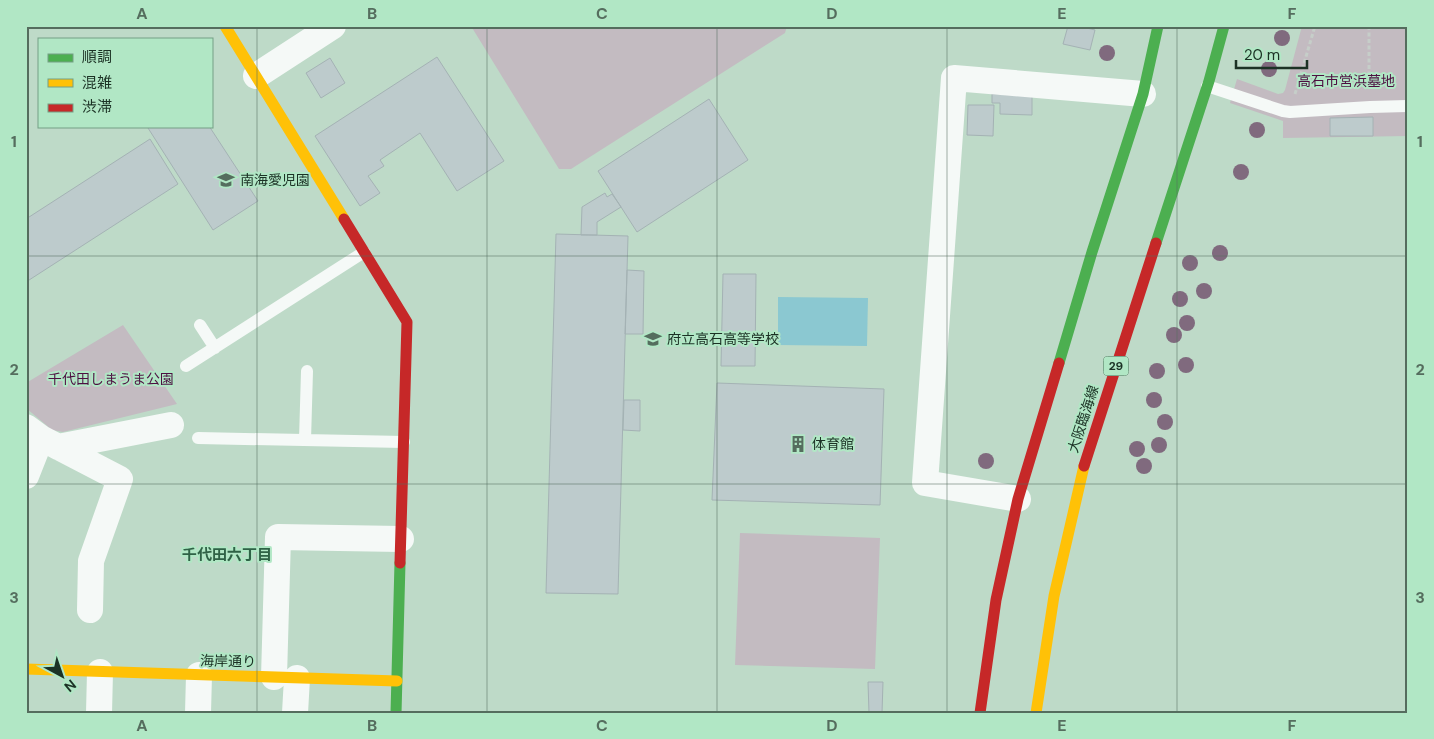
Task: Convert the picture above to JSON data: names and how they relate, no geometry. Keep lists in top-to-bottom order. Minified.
{"streets":{"main road":["29","大阪臨海線","海岸通り"]},"districts":["千代田六丁目"],"parks":["高石市営浜墓地","千代田しまうま公園"],"places":{"school or university":["南海愛児園","府立高石高等学校"],"building":["体育館"]},"legend":["順調","混雑","渋滞"],"scale_bar":"20 m","north":"bottom right","grid":{"columns":["A","B","C","D","E","F"],"rows":["1","2","3"]}}
